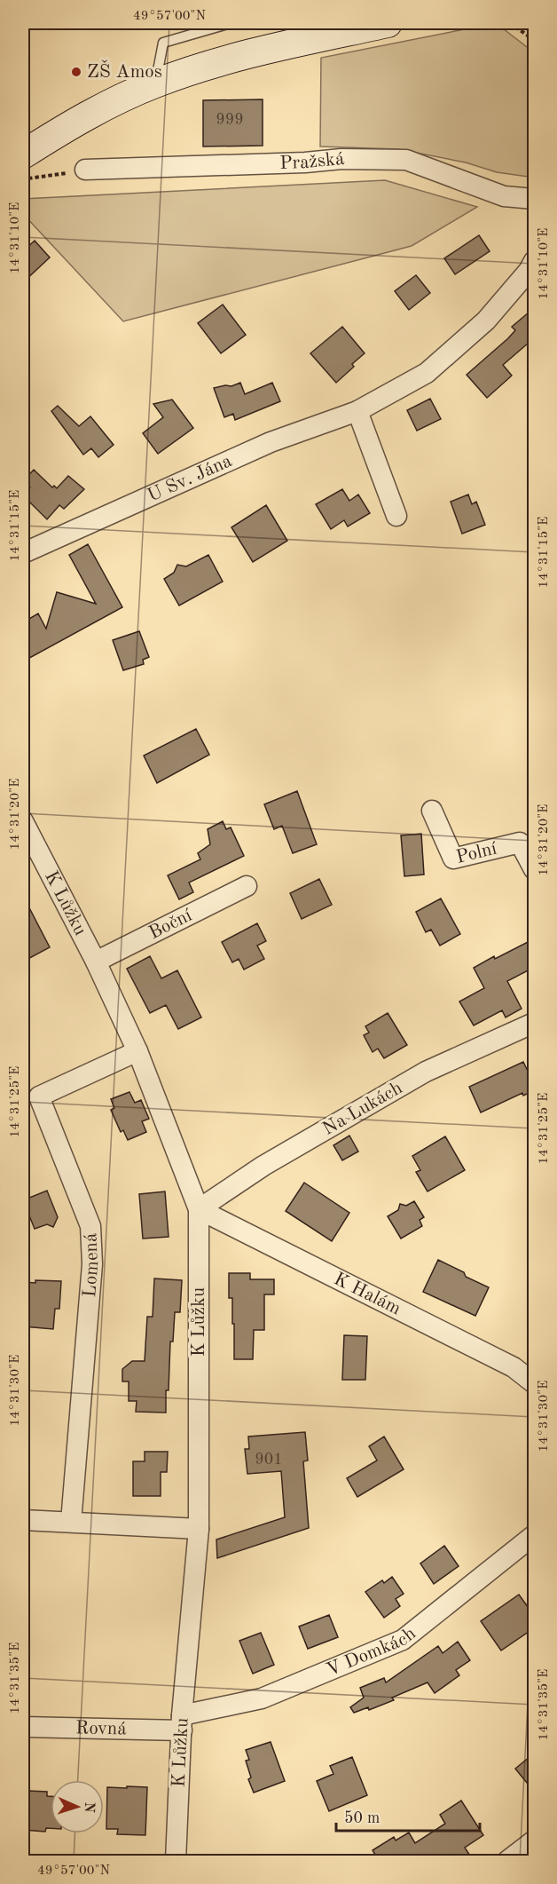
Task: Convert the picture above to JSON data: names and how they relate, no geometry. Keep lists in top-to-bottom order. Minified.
{"streets":{"street":["Pražská","U Sv. Jána","Polní","K Lůžku","Boční","Na Lukách","Lomená","K Halám","V Domkách","Rovná"]},"crossings":[["K Lůžku","Boční"],["K Lůžku","Na Lukách"],["K Lůžku","Lomená"],["K Lůžku","K Halám"],["K Lůžku","V Domkách"],["K Lůžku","Rovná"],["Na Lukách","K Halám"],["V Domkách","Rovná"]],"places":["ZŠ Amos"],"house_numbers":["999","901"],"scale_bar":"50 m","north":"right","coordinates":["49°57'00\"N","14°31'10\"E","14°31'15\"E","14°31'20\"E","14°31'25\"E","14°31'30\"E","14°31'35\"E"]}
